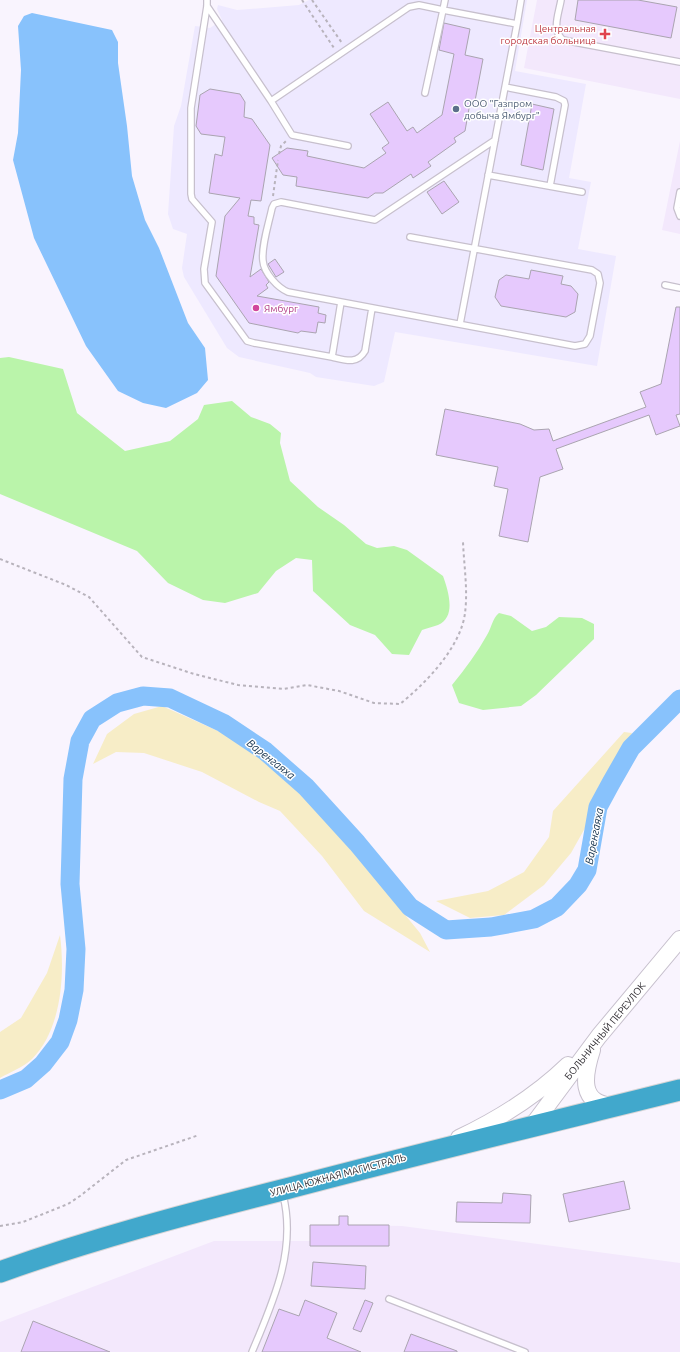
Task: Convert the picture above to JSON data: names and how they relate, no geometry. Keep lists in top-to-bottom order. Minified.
{"streets":{"highway":["УЛИЦА ЮЖНАЯ МАГИСТРАЛЬ"],"street":["БОЛЬНИЧНЫЙ ПЕРЕУЛОК"]},"crossings":[["БОЛЬНИЧНЫЙ ПЕРЕУЛОК","УЛИЦА ЮЖНАЯ МАГИСТРАЛЬ"]],"water":["Варенгаяха"],"places":{"health":["Центральная городская больница"],"other":["ООО \"Газпром добыча Ямбург\"","Ямбург"]}}
